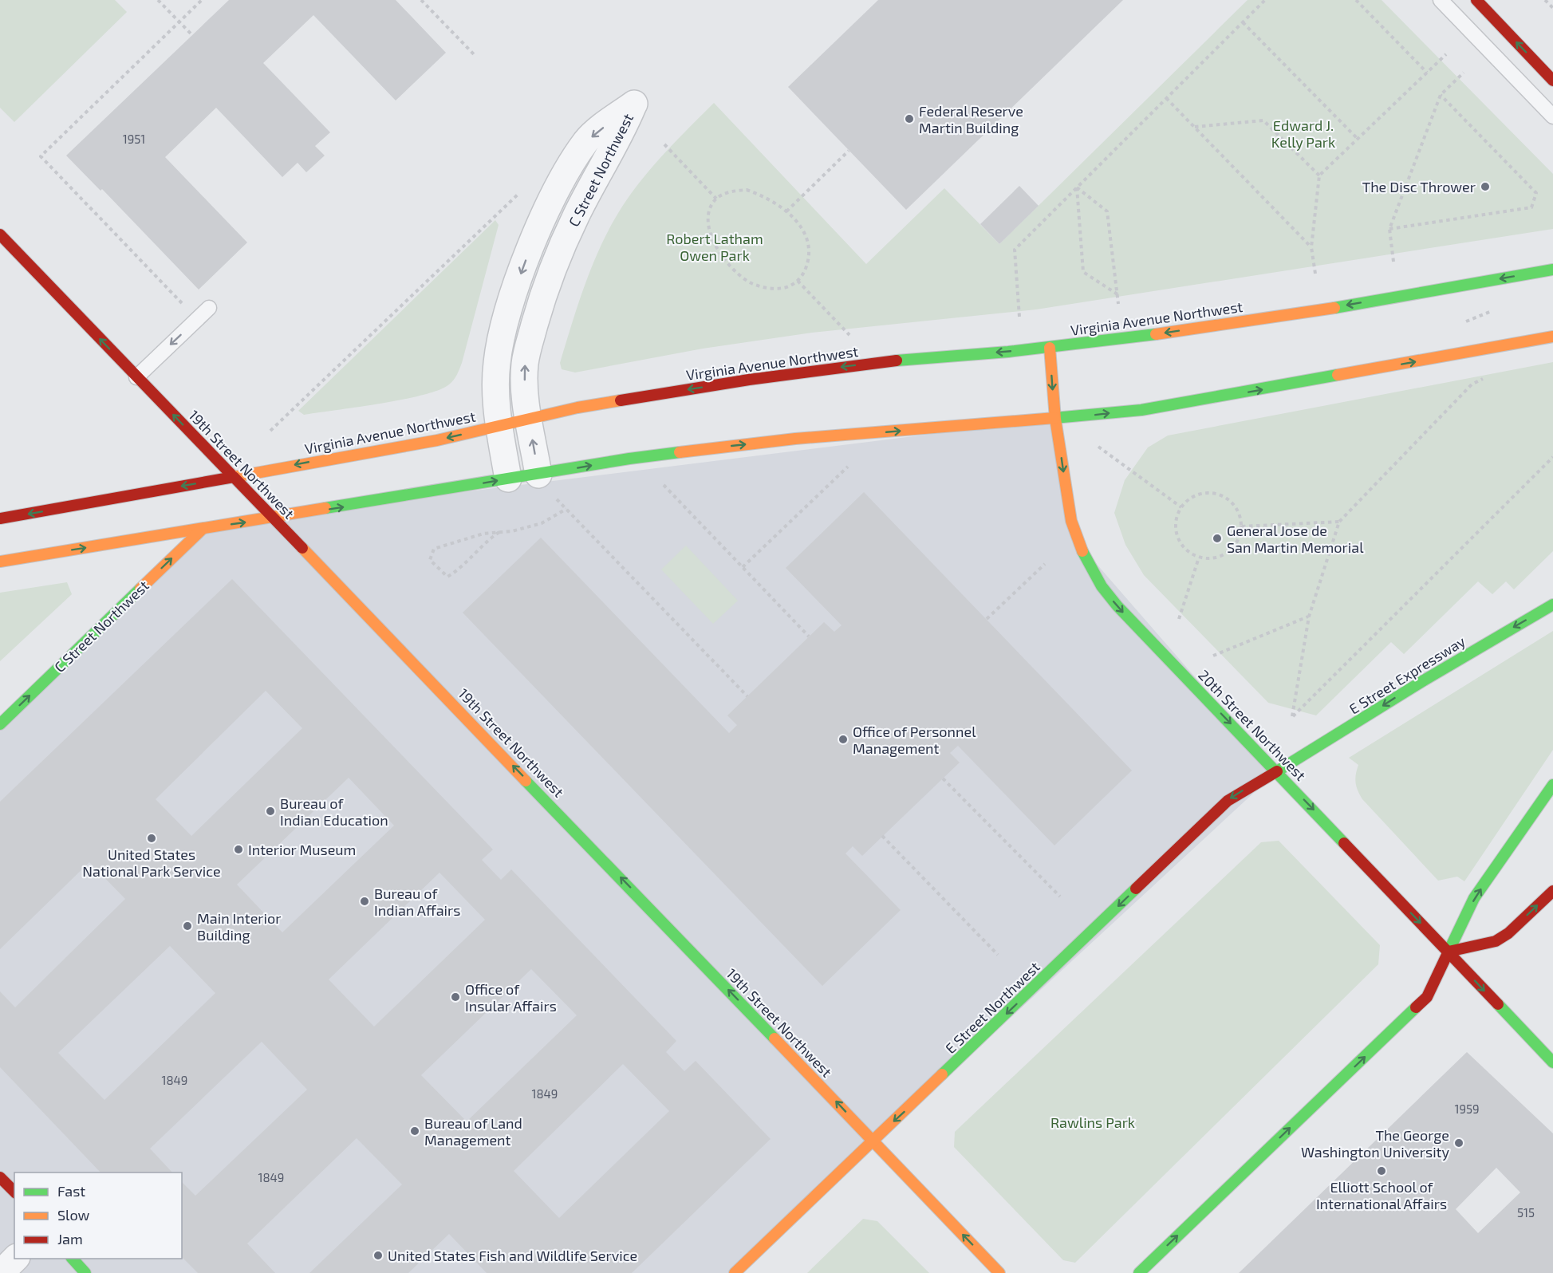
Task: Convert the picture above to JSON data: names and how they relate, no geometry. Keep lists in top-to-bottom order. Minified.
{"streets":{"main road":["C Street Northwest","Virginia Avenue Northwest","19th Street Northwest","E Street Expressway","20th Street Northwest","E Street Northwest"]},"crossings":[["C Street Northwest","Virginia Avenue Northwest"],["Virginia Avenue Northwest","19th Street Northwest"],["Virginia Avenue Northwest","20th Street Northwest"],["19th Street Northwest","E Street Northwest"],["E Street Expressway","20th Street Northwest"],["E Street Expressway","E Street Northwest"],["20th Street Northwest","E Street Northwest"]],"one_way":["19th Street Northwest","E Street Expressway","20th Street Northwest","E Street Northwest"],"parks":["Edward J. Kelly Park","Robert Latham Owen Park","Rawlins Park"],"places":["Federal Reserve Martin Building","The Disc Thrower","General Jose de San Martin Memorial","Office of Personnel Management","Bureau of Indian Education","United States National Park Service","Interior Museum","Bureau of Indian Affairs","Main Interior Building","Office of Insular Affairs","Bureau of Land Management","The George Washington University","Elliott School of International Affairs","United States Fish and Wildlife Service"],"house_numbers":["1951","1849","1849","1959","1849","515"],"legend":["Fast","Slow","Jam"]}
